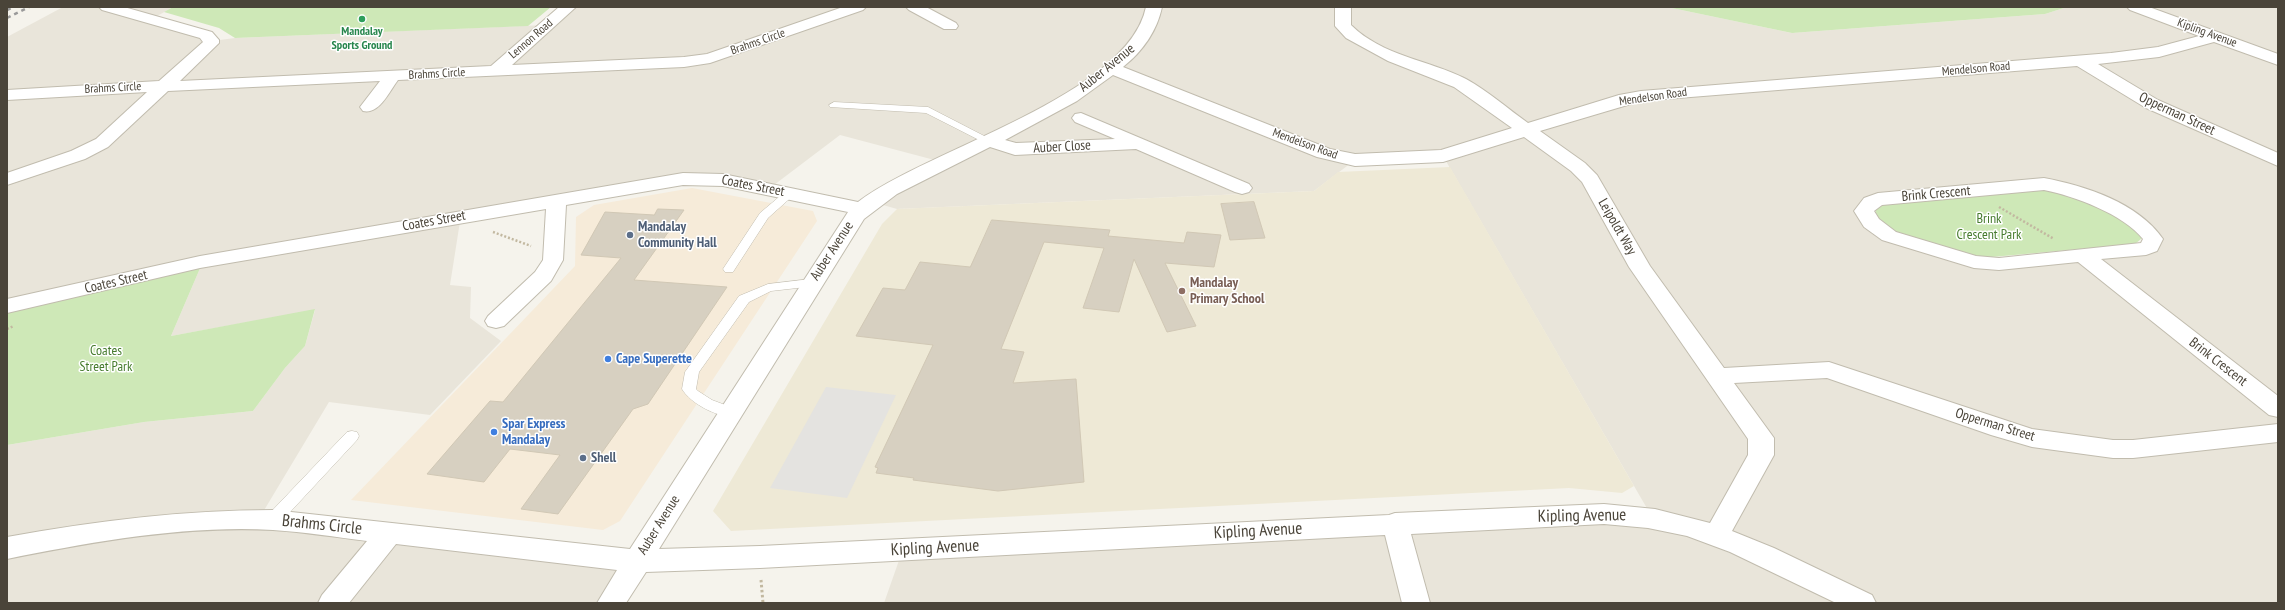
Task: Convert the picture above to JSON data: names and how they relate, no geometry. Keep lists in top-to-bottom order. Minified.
{"streets":{"street":["Kipling Avenue","Lennon Road","Brahms Circle","Auber Avenue","Mendelson Road","Opperman Street","Auber Close","Coates Street","Brink Crescent","Leipoldt Way"]},"crossings":[["Kipling Avenue","Brahms Circle"],["Kipling Avenue","Auber Avenue"],["Kipling Avenue","Mendelson Road"],["Kipling Avenue","Leipoldt Way"],["Lennon Road","Brahms Circle"],["Brahms Circle","Auber Avenue"],["Auber Avenue","Mendelson Road"],["Auber Avenue","Auber Close"],["Auber Avenue","Coates Street"],["Mendelson Road","Opperman Street"],["Mendelson Road","Leipoldt Way"],["Opperman Street","Leipoldt Way"]],"parks":["Brink Crescent Park","Coates Street Park"],"places":["Mandalay Sports Ground","Mandalay Community Hall","Mandalay Primary School","Cape Superette","Spar Express Mandalay","Shell"]}
